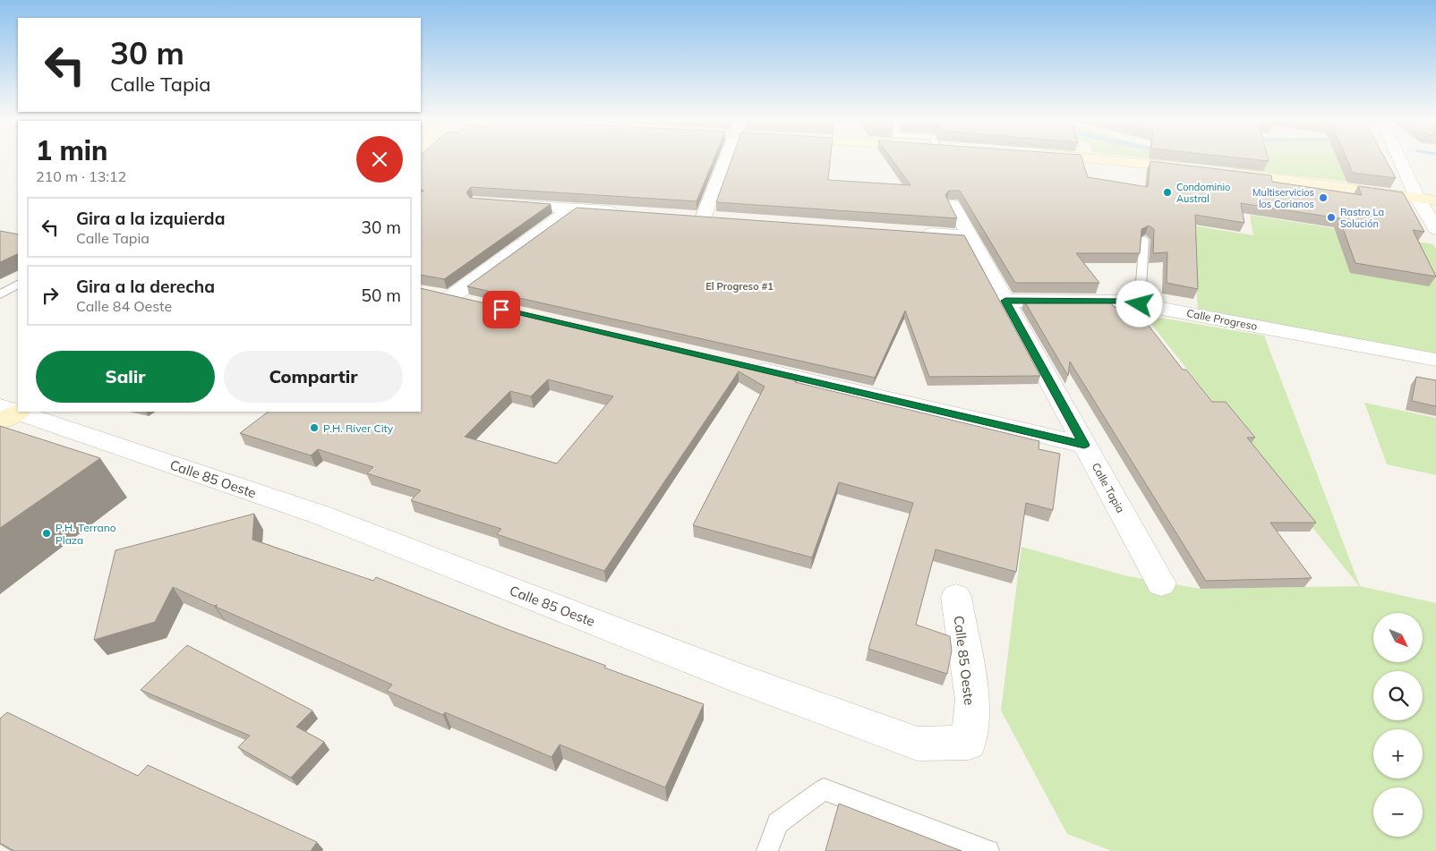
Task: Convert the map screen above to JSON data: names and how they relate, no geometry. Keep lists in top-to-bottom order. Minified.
{"streets":{"street":["Calle Progreso","Calle 85 Oeste","Calle Tapia"]},"crossings":[["Calle Progreso","Calle Tapia"]],"districts":["El Progreso #1"],"places":["Condominio Austral","Multiservicios los Corianos","Rastro La Solución","P.H. River City","P.H. Terrano Plaza"],"north":"bottom right","page":{"turn":["30 m","Calle Tapia"],"heading":["1 min","210 m · 13:12"],"list":[{"name":"Gira a la izquierda","note":"Calle Tapia","value":"30 m"},{"name":"Gira a la derecha","note":"Calle 84 Oeste","value":"50 m"}],"buttons":["Salir","Compartir"],"map_buttons":["+","−"]}}
